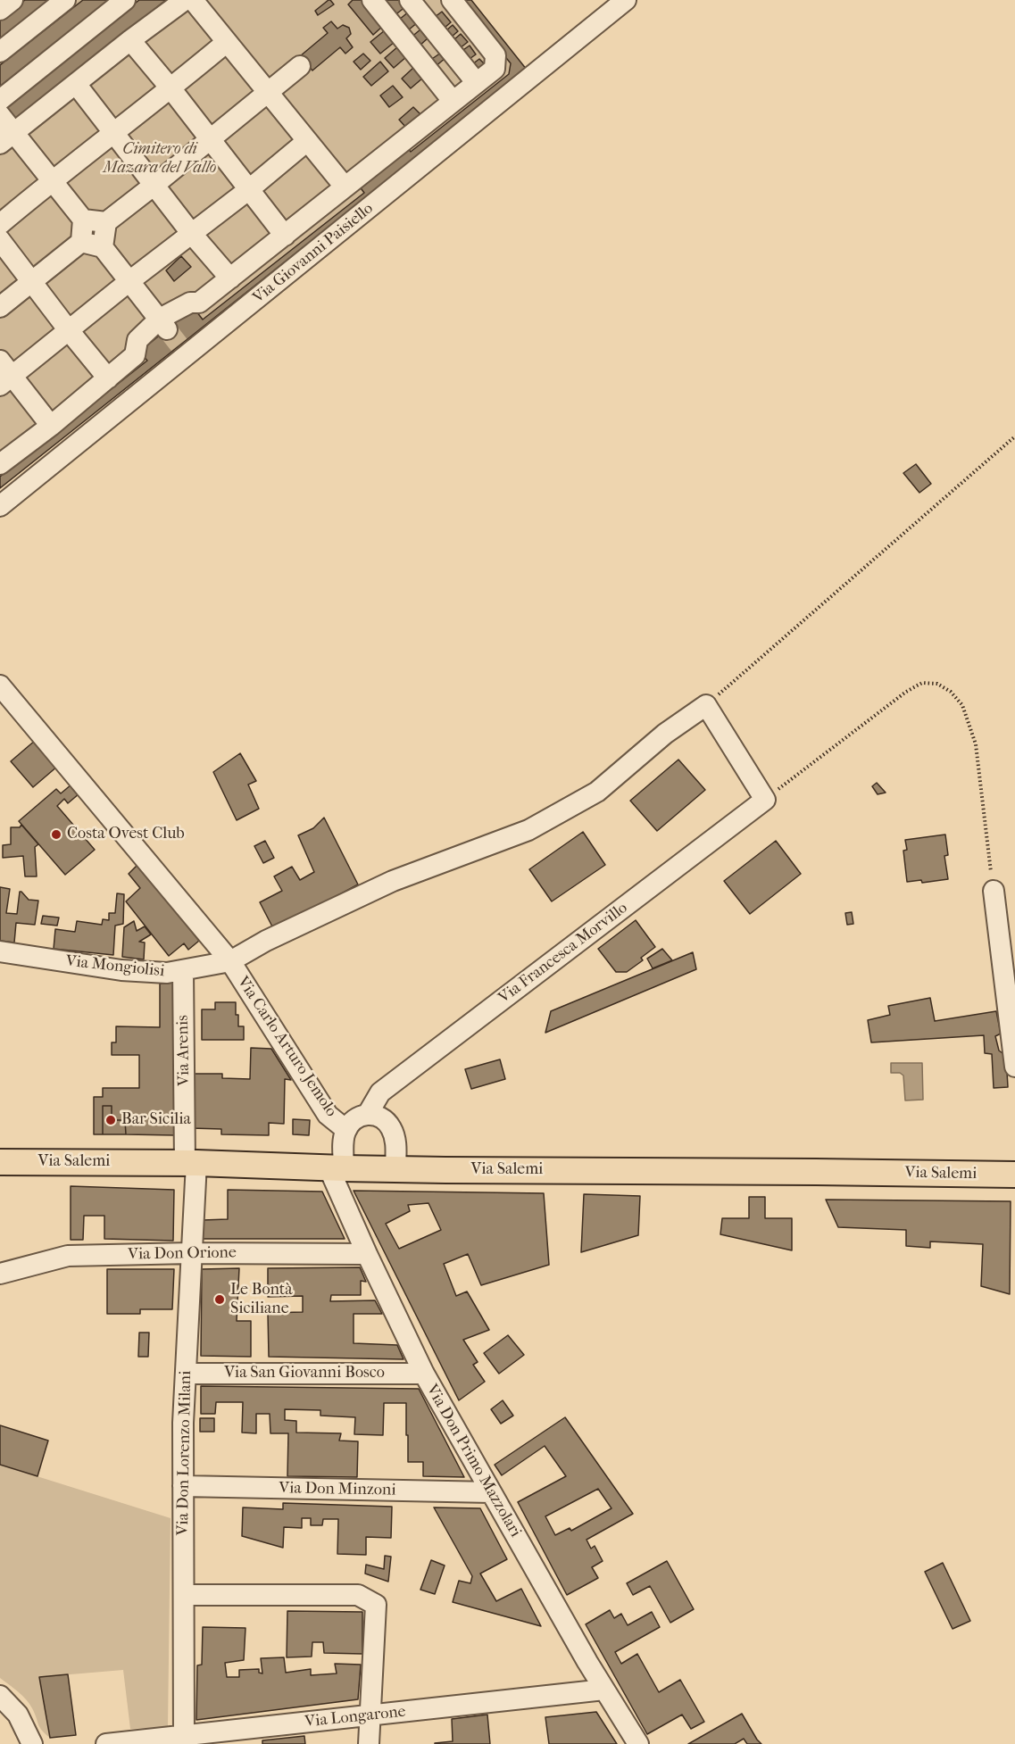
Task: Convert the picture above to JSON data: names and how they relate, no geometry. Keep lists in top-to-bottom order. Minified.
{"streets":{"main road":["Via Salemi"],"street":["Via Giovanni Paisiello","Via Francesca Morvillo","Via Mongiolisi","Via Carlo Arturo Jemolo","Via Arenis","Via Don Orione","Via San Giovanni Bosco","Via Don Lorenzo Milani","Via Don Primo Mazzolari","Via Don Minzoni","Via Longarone"]},"crossings":[["Via Mongiolisi","Via Carlo Arturo Jemolo"],["Via Mongiolisi","Via Arenis"],["Via Arenis","Via Salemi"],["Via Arenis","Via Don Lorenzo Milani"],["Via Salemi","Via Don Lorenzo Milani"],["Via Salemi","Via Don Primo Mazzolari"],["Via Don Orione","Via Don Lorenzo Milani"],["Via Don Orione","Via Don Primo Mazzolari"],["Via San Giovanni Bosco","Via Don Lorenzo Milani"],["Via San Giovanni Bosco","Via Don Primo Mazzolari"],["Via Don Lorenzo Milani","Via Don Minzoni"],["Via Don Lorenzo Milani","Via Longarone"],["Via Don Primo Mazzolari","Via Don Minzoni"],["Via Don Primo Mazzolari","Via Longarone"]],"parks":["Cimitero di Mazara del Vallo"],"places":["Costa Ovest Club","Bar Sicilia","Le Bontà Siciliane"]}
